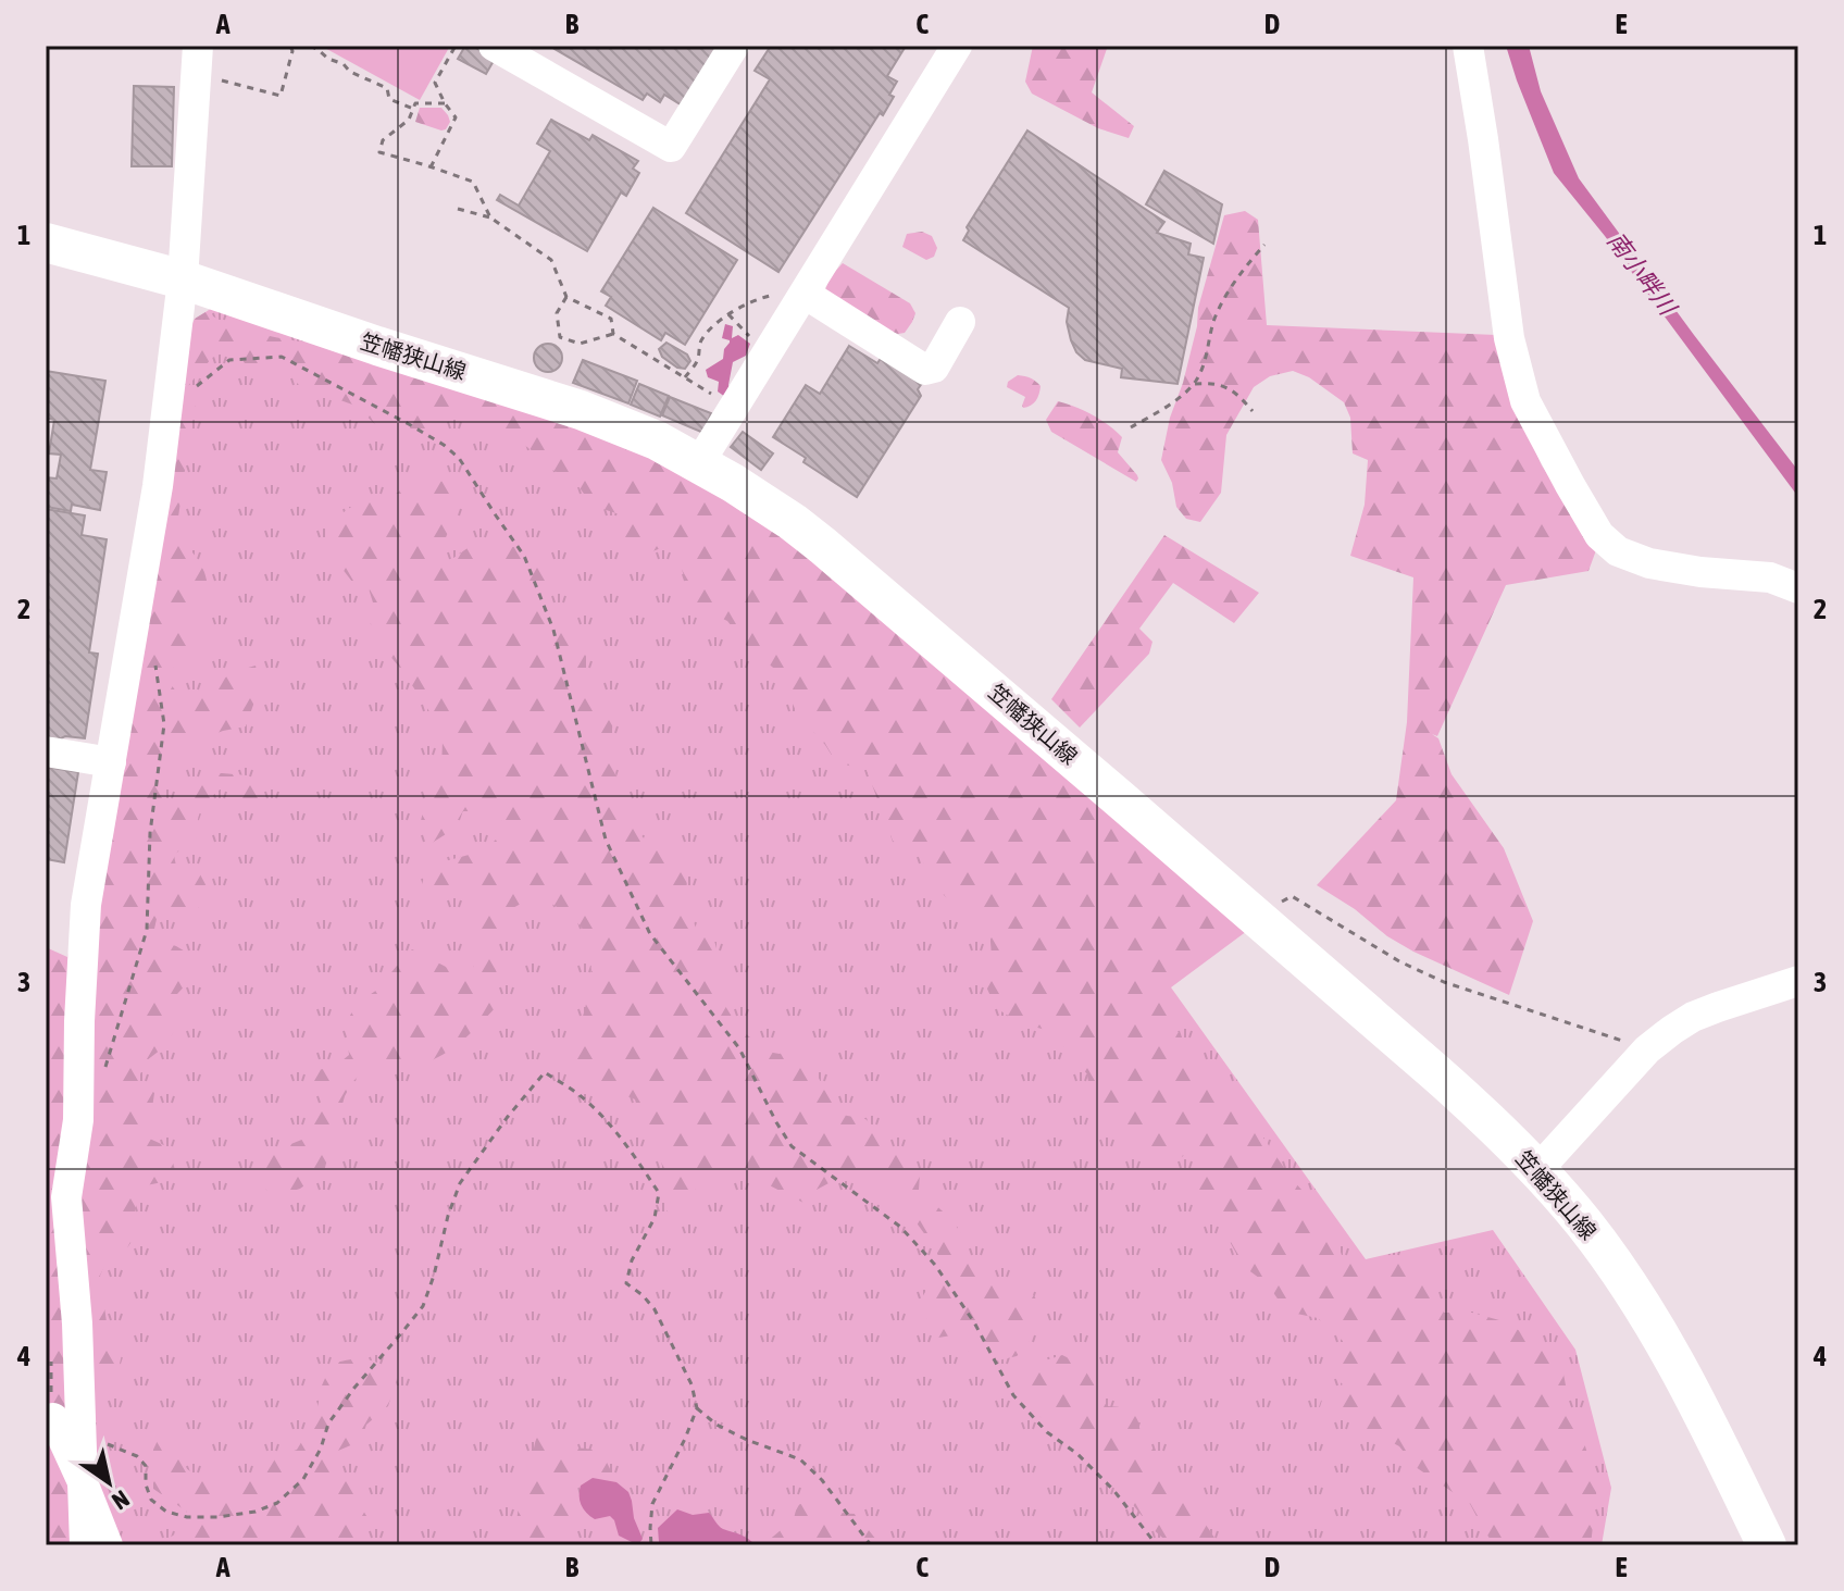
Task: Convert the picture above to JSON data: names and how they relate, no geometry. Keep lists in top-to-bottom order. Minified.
{"streets":{"main road":["笠幡狭山線"]},"water":["南小畔川"],"north":"bottom right","grid":{"columns":["A","B","C","D","E"],"rows":["1","2","3","4"]}}
